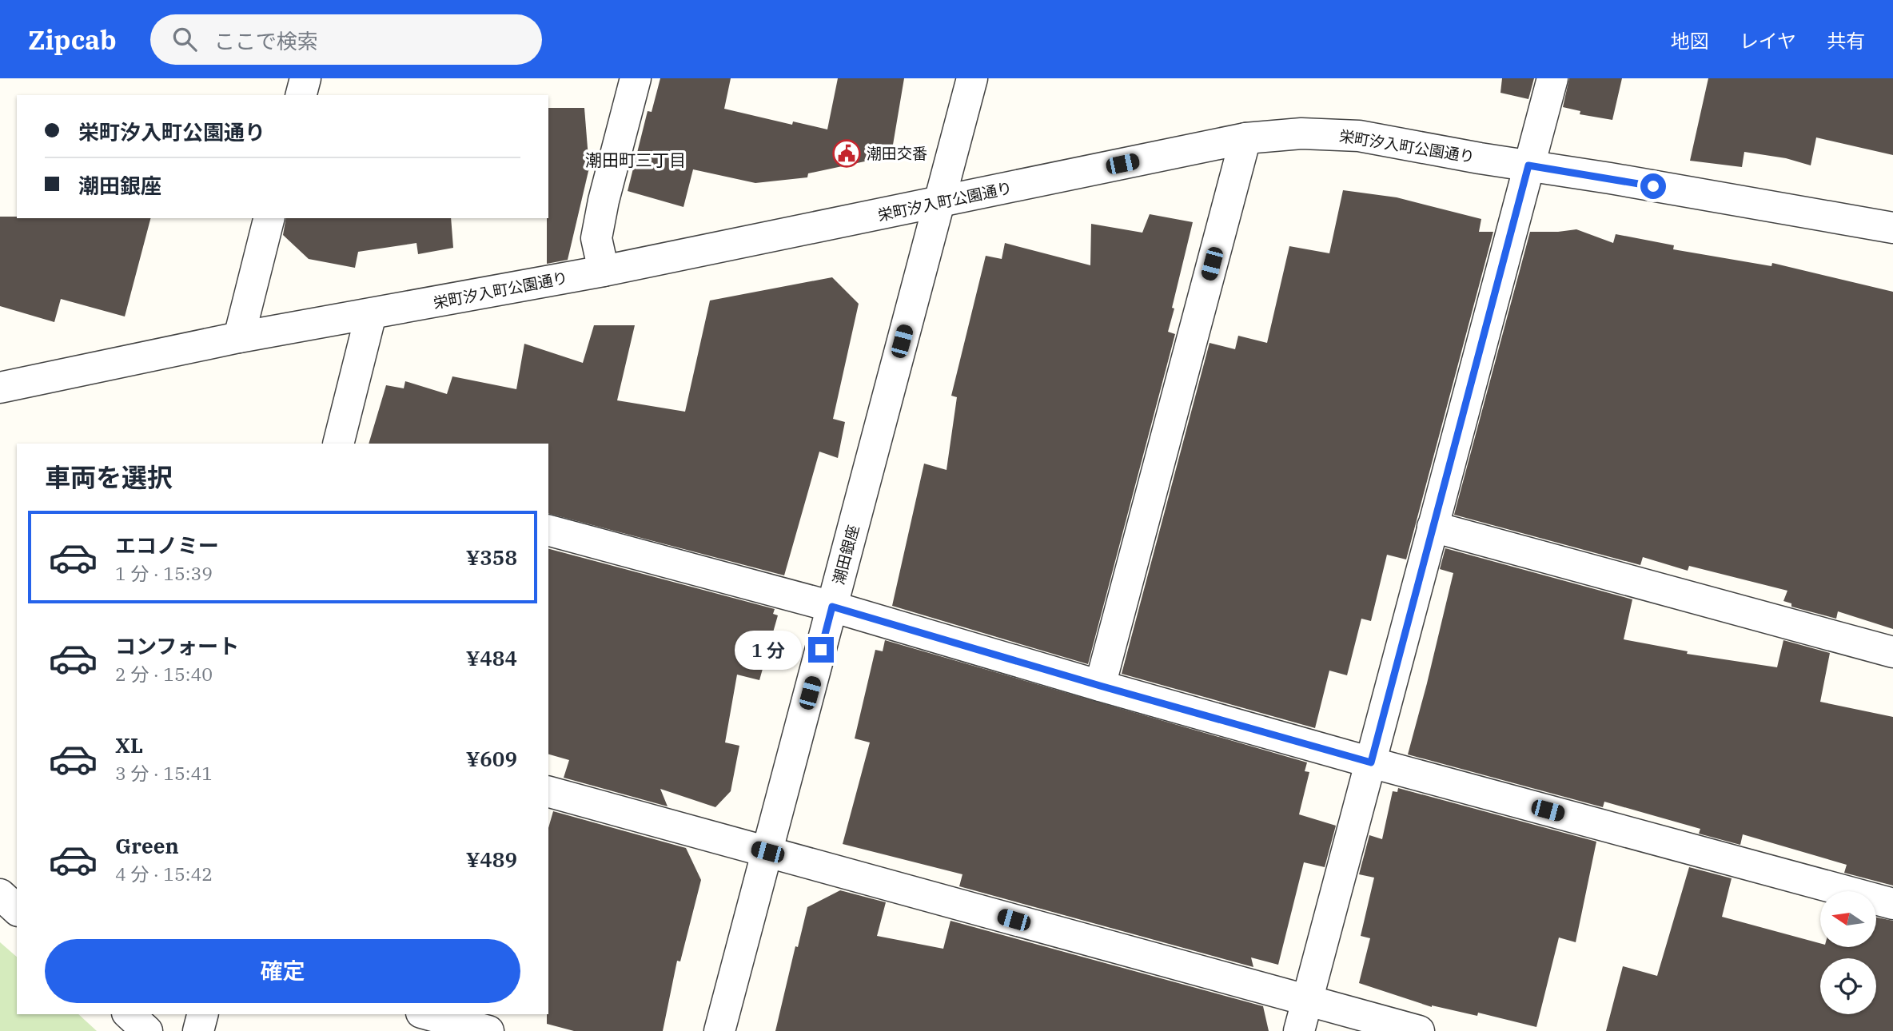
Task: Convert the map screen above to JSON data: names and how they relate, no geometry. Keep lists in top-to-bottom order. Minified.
{"streets":{"street":["栄町汐入町公園通り","潮田銀座"]},"crossings":[["栄町汐入町公園通り","潮田銀座"]],"districts":["潮田町三丁目"],"places":{"public building":["潮田交番"]},"north":"left","page":{"header":"Zipcab","search":"ここで検索","nav":["地図","レイヤ","共有"],"banner":["栄町汐入町公園通り","潮田銀座"],"heading":"車両を選択","list":[{"name":"エコノミー","note":"1 分 · 15:39","value":"¥358"},{"name":"コンフォート","note":"2 分 · 15:40","value":"¥484"},{"name":"XL","note":"3 分 · 15:41","value":"¥609"},{"name":"Green","note":"4 分 · 15:42","value":"¥489"}],"bubble":"1 分","buttons":"確定"}}
